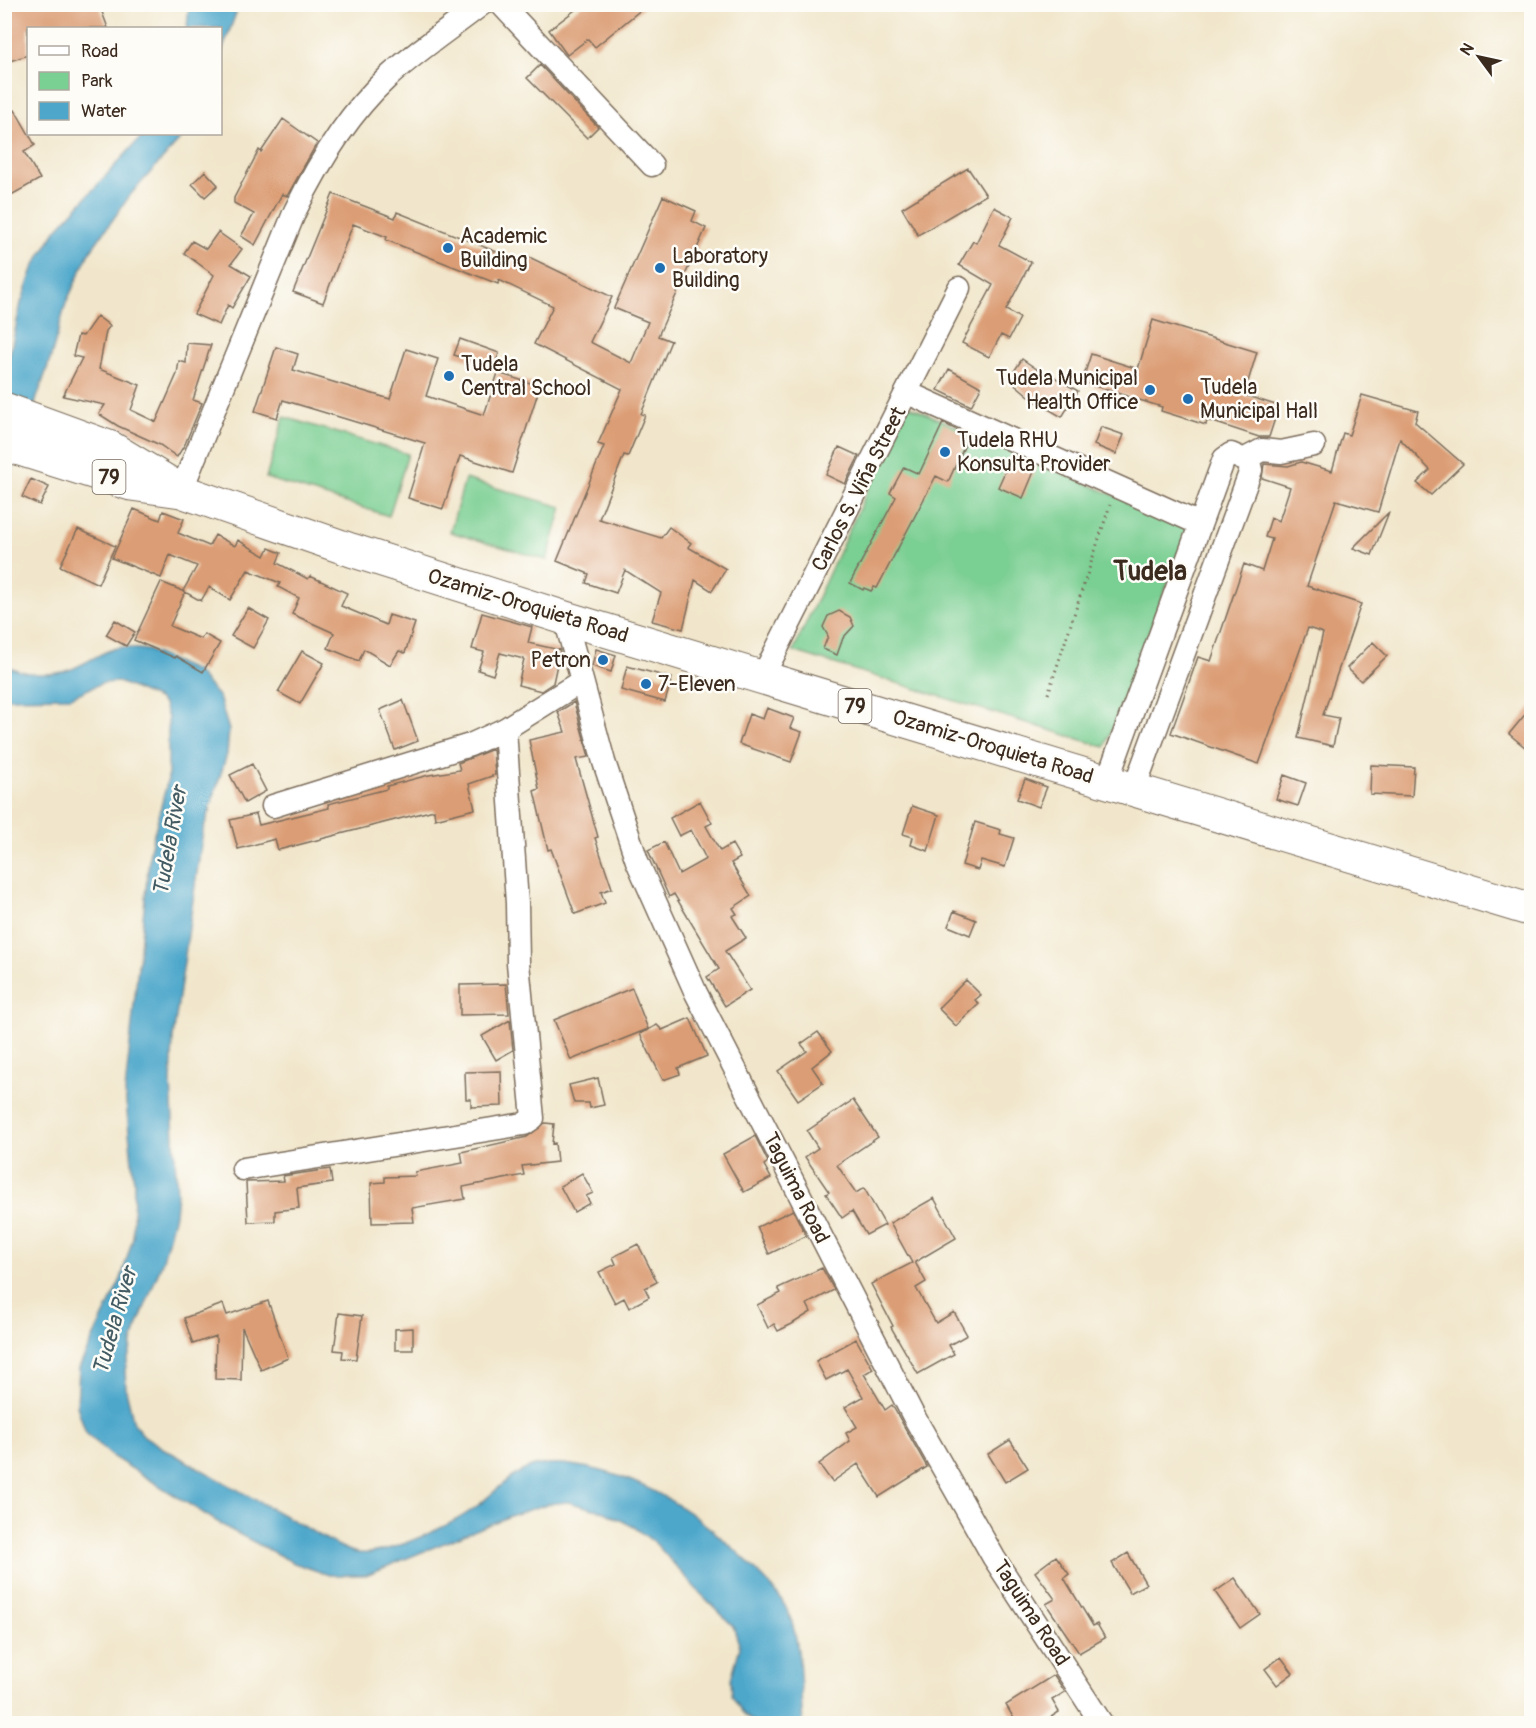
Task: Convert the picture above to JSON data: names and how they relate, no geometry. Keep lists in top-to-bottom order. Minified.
{"streets":{"highway":["79","Ozamiz-Oroquieta Road"],"street":["Carlos S. Viña Street","Taguima Road"]},"crossings":[["Carlos S. Viña Street","Ozamiz-Oroquieta Road"],["Ozamiz-Oroquieta Road","Taguima Road"]],"districts":["Tudela"],"water":["Tudela River"],"places":["Academic Building","Laboratory Building","Tudela Central School","Tudela Municipal Health Office","Tudela Municipal Hall","Tudela RHU Konsulta Provider","Petron","7-Eleven"],"legend":["Road","Park","Water"],"north":"top left"}
